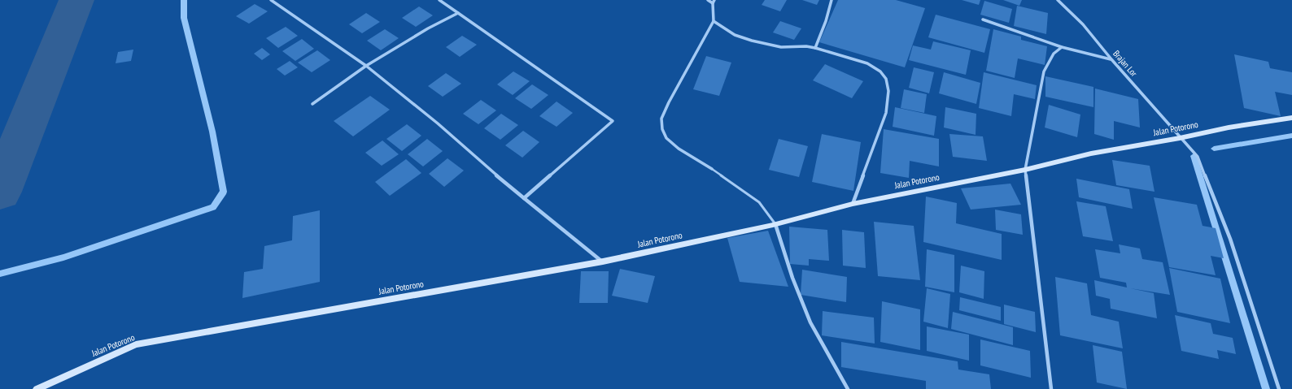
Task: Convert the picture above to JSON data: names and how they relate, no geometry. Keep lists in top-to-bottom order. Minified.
{"streets":{"street":["Brajan Lor","Jalan Potorono"]},"crossings":[["Brajan Lor","Jalan Potorono"]]}
